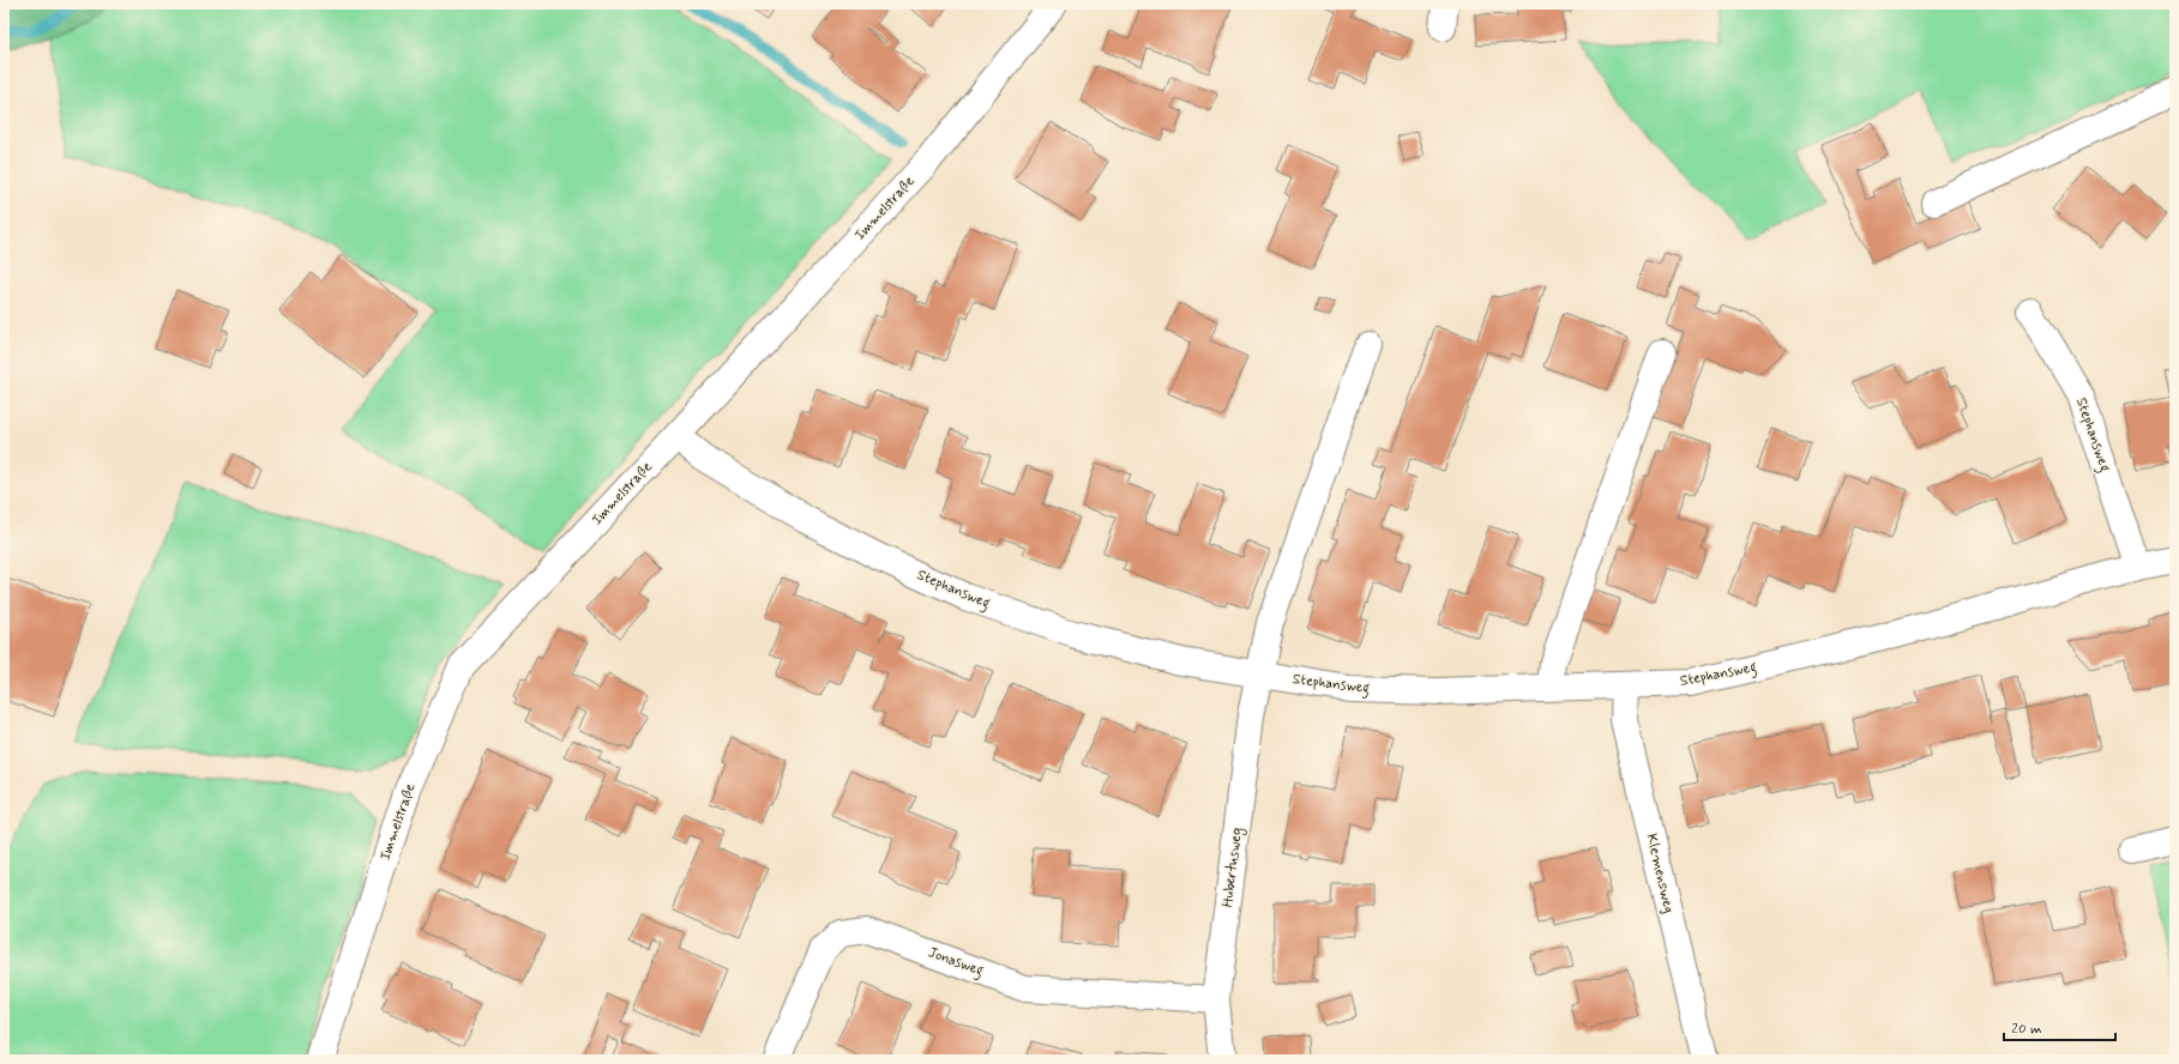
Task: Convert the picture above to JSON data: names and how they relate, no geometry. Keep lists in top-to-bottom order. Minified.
{"streets":{"street":["Immelstraße","Stephansweg","Hubertusweg","Klemensweg","Jonasweg"]},"crossings":[["Immelstraße","Stephansweg"],["Stephansweg","Hubertusweg"],["Stephansweg","Klemensweg"],["Hubertusweg","Jonasweg"]],"scale_bar":"20 m"}
